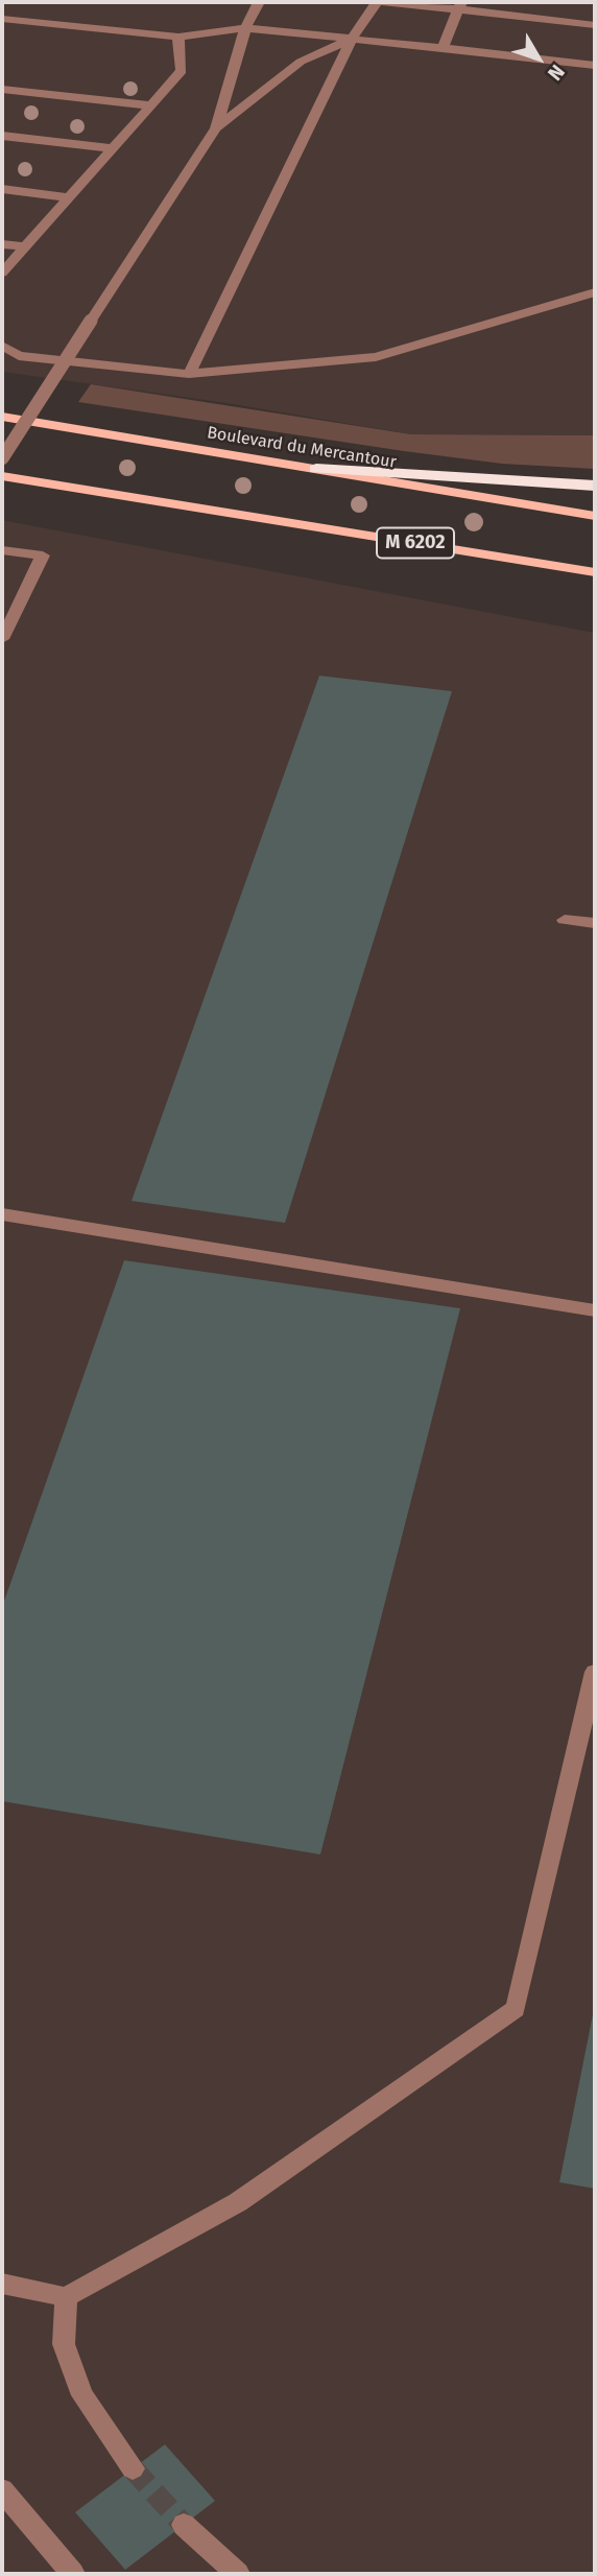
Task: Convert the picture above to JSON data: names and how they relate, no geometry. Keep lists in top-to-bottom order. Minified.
{"streets":{"main road":["Boulevard du Mercantour","M 6202"]},"north":"bottom right"}
